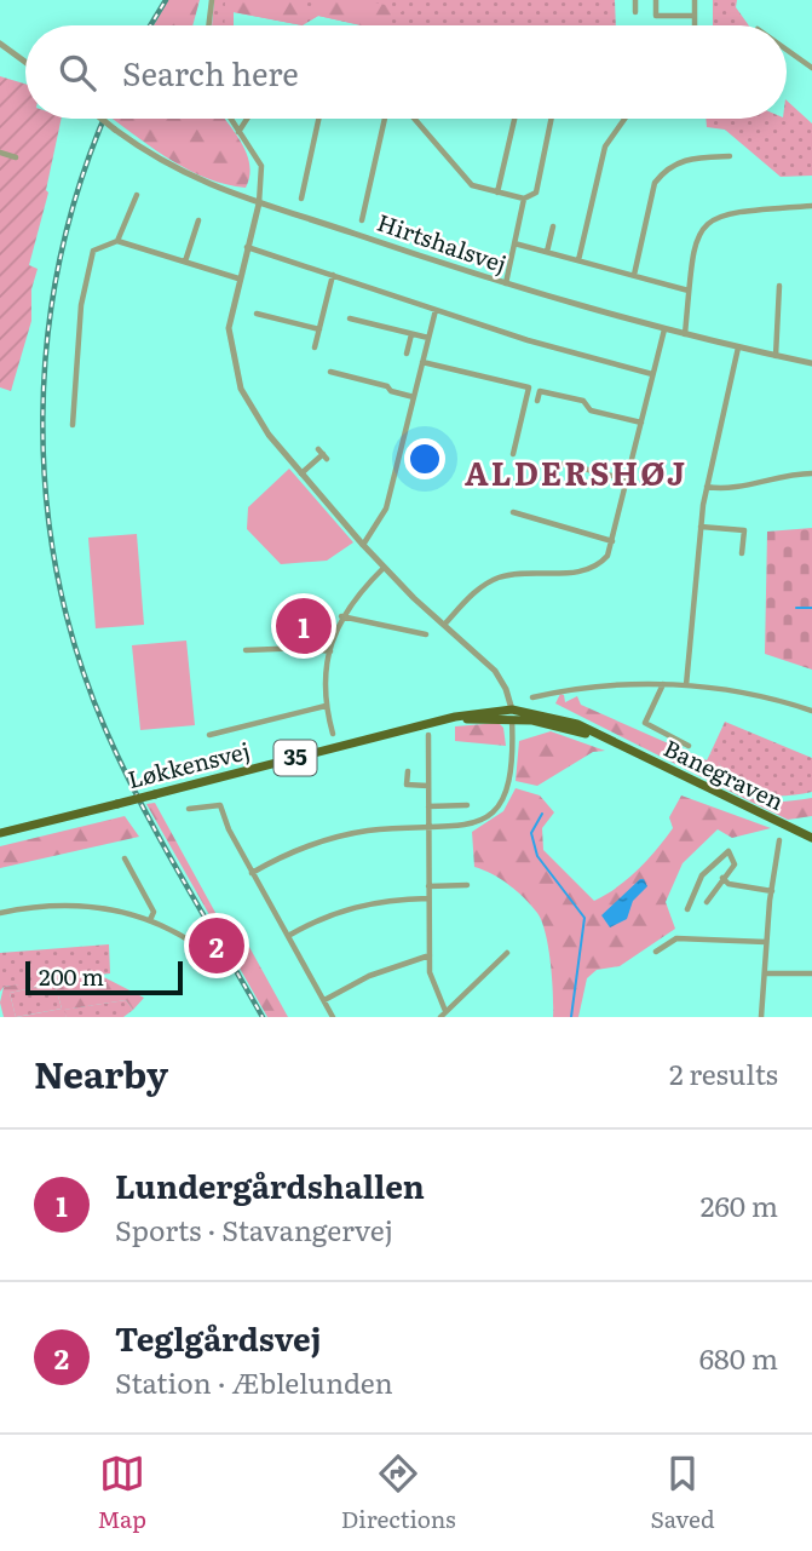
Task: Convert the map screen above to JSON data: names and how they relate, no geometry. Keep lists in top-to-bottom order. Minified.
{"streets":{"main road":["35","Løkkensvej","Banegraven"],"street":["Hirtshalsvej"]},"crossings":[["Løkkensvej","Banegraven"]],"districts":["ALDERSHØJ"],"scale_bar":"200 m","page":{"search":"Search here","pins":["1","2"],"scale":"200 m","heading":["Nearby","2 results"],"list":[{"mark":"1","name":"Lundergårdshallen","note":"Sports · Stavangervej","value":"260 m"},{"mark":"2","name":"Teglgårdsvej","note":"Station · Æblelunden","value":"680 m"}],"nav":["Map","Directions","Saved"]}}
